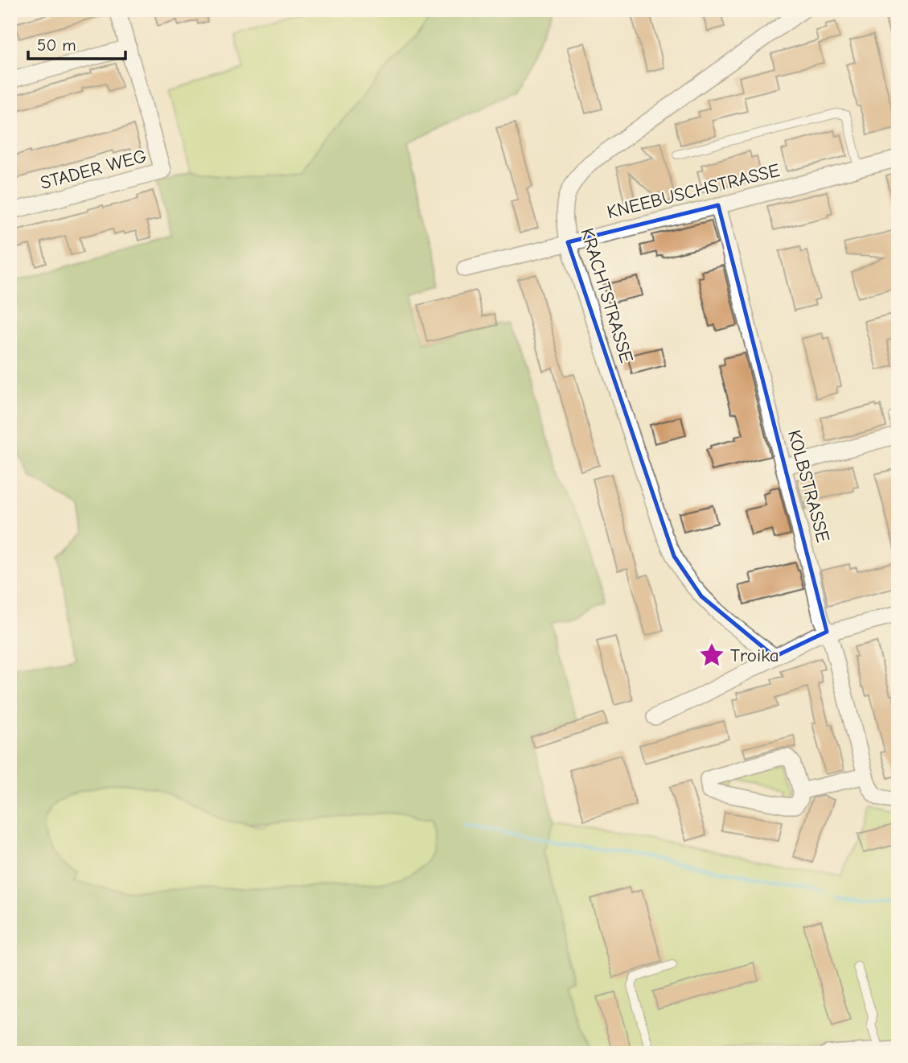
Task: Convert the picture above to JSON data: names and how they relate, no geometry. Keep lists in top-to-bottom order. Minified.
{"streets":{"street":["STADER WEG","KNEEBUSCHSTRASSE","KRACHTSTRASSE","KOLBSTRASSE"]},"crossings":[["KNEEBUSCHSTRASSE","KRACHTSTRASSE"],["KNEEBUSCHSTRASSE","KOLBSTRASSE"]],"places":{"place":["Troika"]},"scale_bar":"50 m"}
